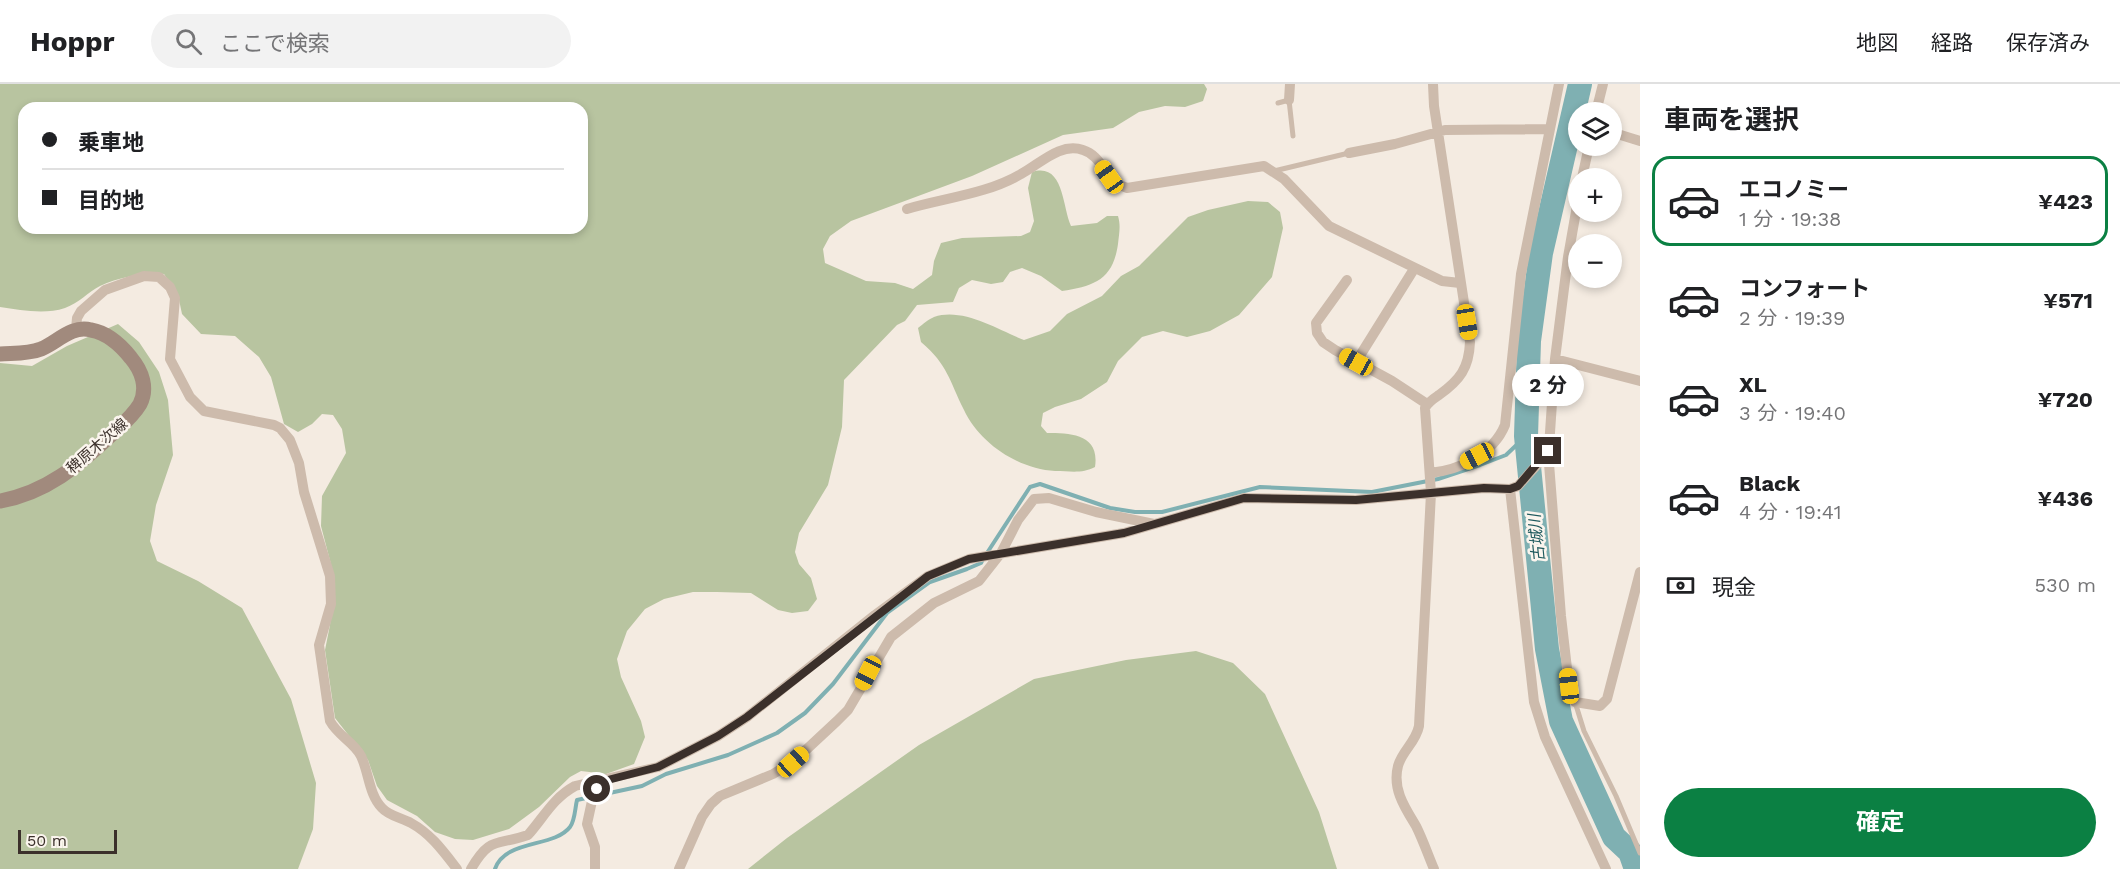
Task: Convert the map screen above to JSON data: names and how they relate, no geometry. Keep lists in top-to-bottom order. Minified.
{"streets":{"main road":["稗原木次線"]},"water":["古城川"],"scale_bar":"50 m","page":{"header":"Hoppr","search":"ここで検索","nav":["地図","経路","保存済み"],"heading":"車両を選択","map_buttons":["+","−"],"banner":["乗車地","目的地"],"list":[{"name":"エコノミー","note":"1 分 · 19:38","value":"¥423"},{"name":"コンフォート","note":"2 分 · 19:39","value":"¥571"},{"name":"XL","note":"3 分 · 19:40","value":"¥720"},{"name":"Black","note":"4 分 · 19:41","value":"¥436"}],"bubble":"2 分","pay":["現金","530 m"],"buttons":"確定","scale":"50 m"}}
